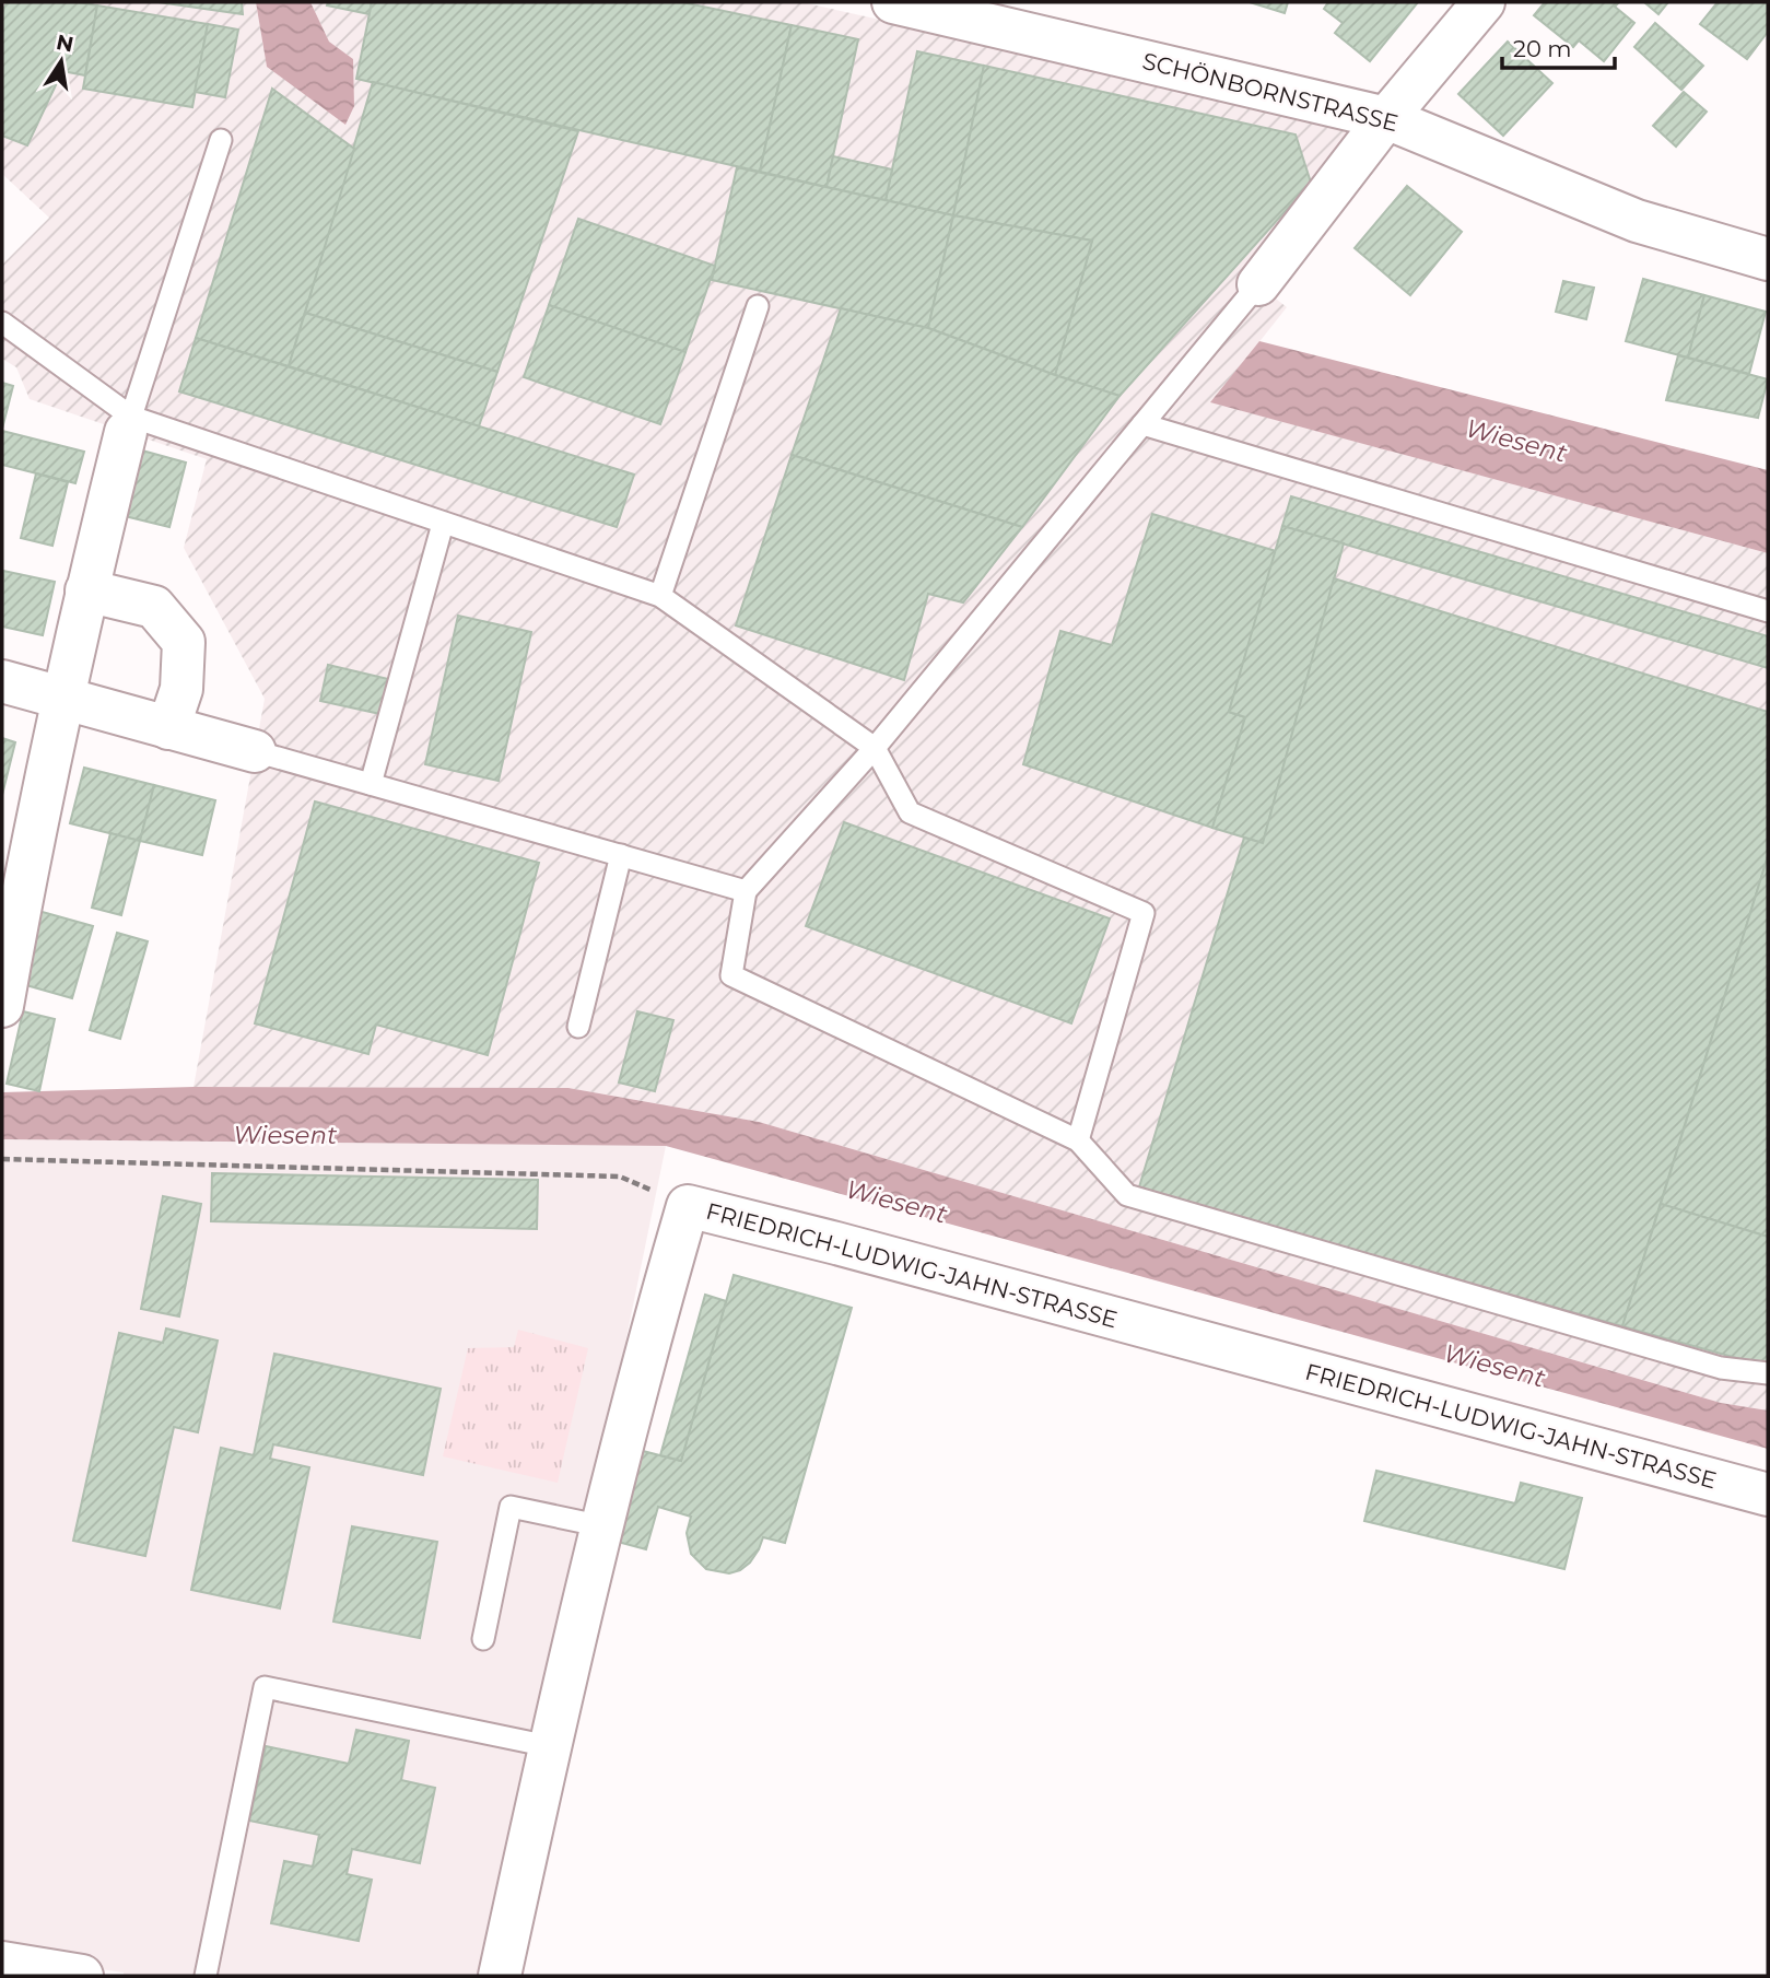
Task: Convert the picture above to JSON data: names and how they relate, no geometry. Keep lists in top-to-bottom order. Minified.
{"streets":{"street":["SCHÖNBORNSTRASSE","FRIEDRICH-LUDWIG-JAHN-STRASSE"]},"water":["Wiesent"],"scale_bar":"20 m","north":"top"}
